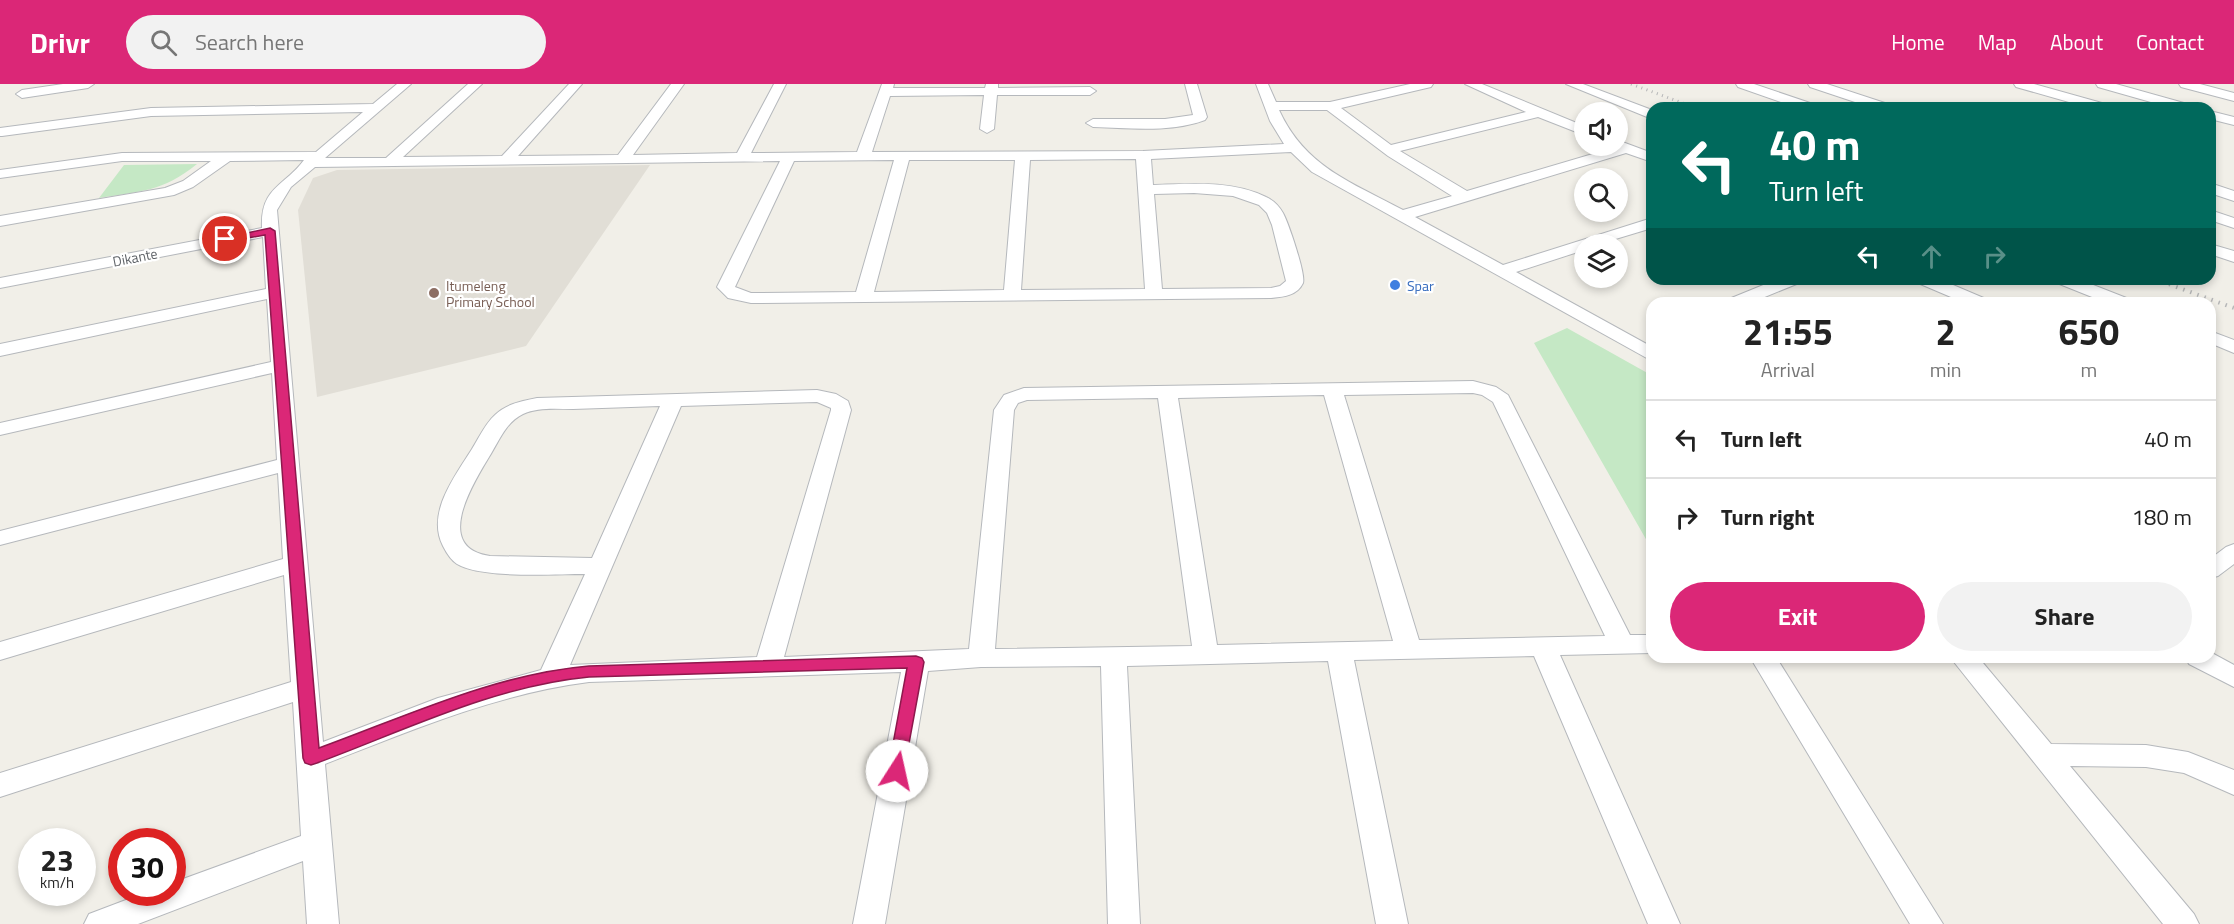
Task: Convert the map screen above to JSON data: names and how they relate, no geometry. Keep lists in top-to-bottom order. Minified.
{"streets":{"street":["Dikante"]},"places":["Spar","Itumeleng Primary School"],"page":{"header":"Drivr","search":"Search here","nav":["Home","Map","About","Contact"],"turn":["40 m","Turn left"],"eta":["21:55","Arrival","2","min","650","m"],"list":[{"name":"Turn left","value":"40 m"},{"name":"Turn right","value":"180 m"}],"buttons":["Exit","Share"],"speed":"23 km/h","limit":"30"}}
